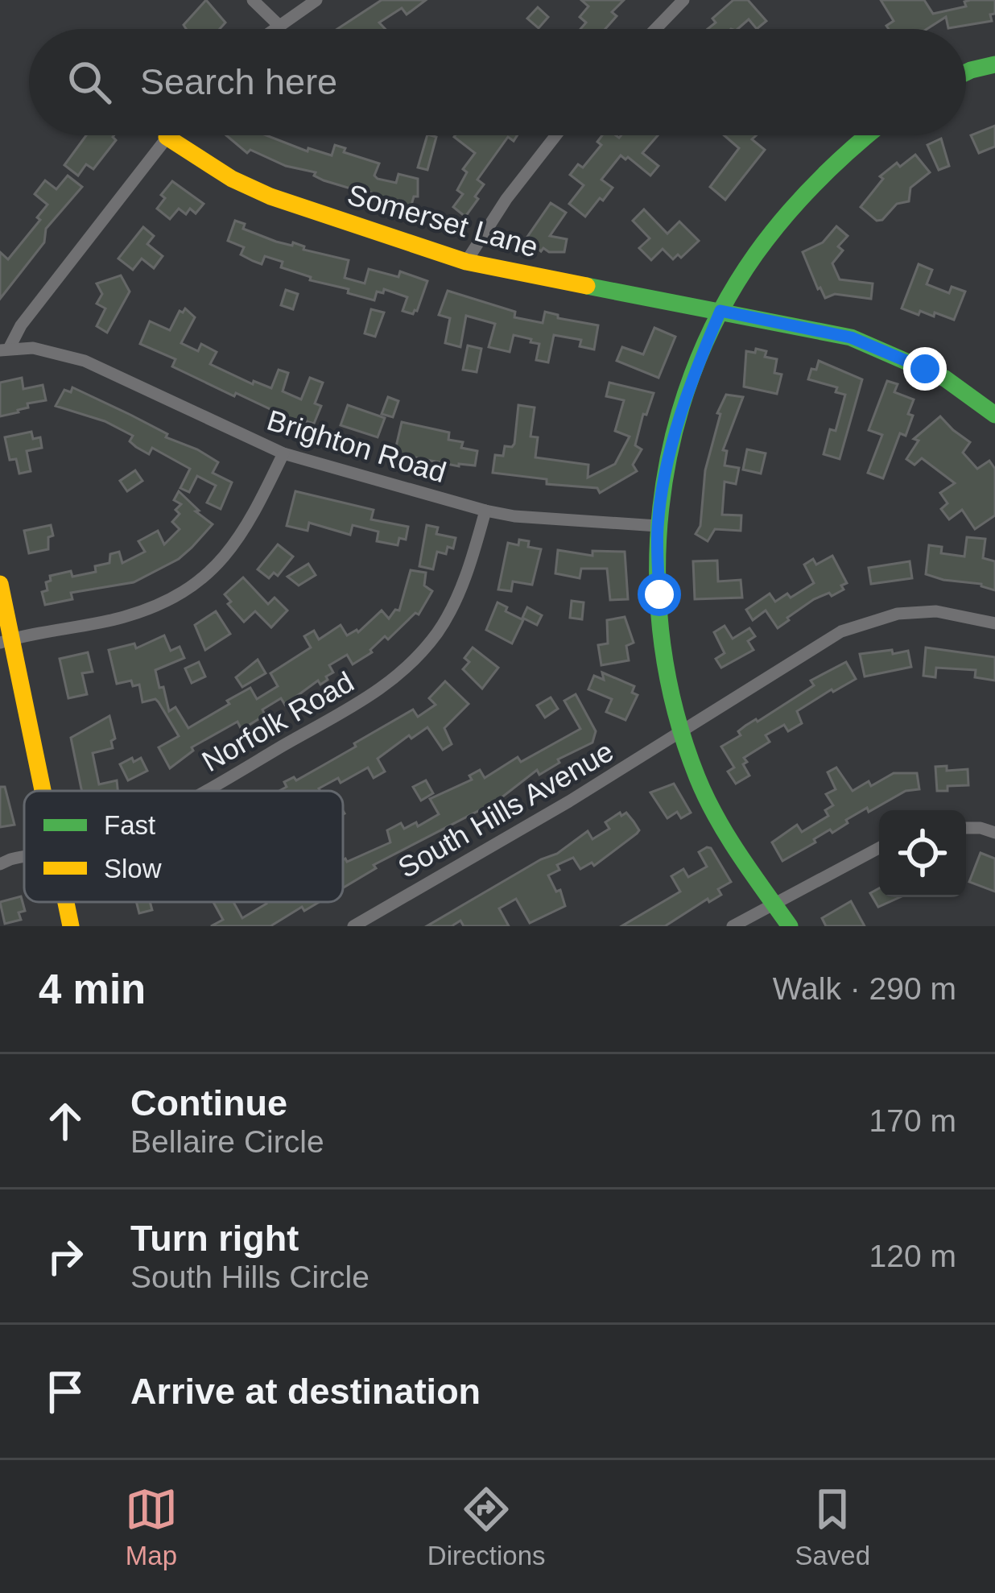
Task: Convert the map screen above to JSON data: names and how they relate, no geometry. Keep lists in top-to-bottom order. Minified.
{"streets":{"street":["Somerset Lane","Brighton Road","Norfolk Road","South Hills Avenue"]},"crossings":[["Brighton Road","Norfolk Road"]],"legend":["Fast","Slow"],"page":{"search":"Search here","heading":["4 min","Walk · 290 m"],"list":[["Continue","Bellaire Circle","170 m"],["Turn right","South Hills Circle","120 m"],"Arrive at destination"],"nav":["Map","Directions","Saved"]}}
